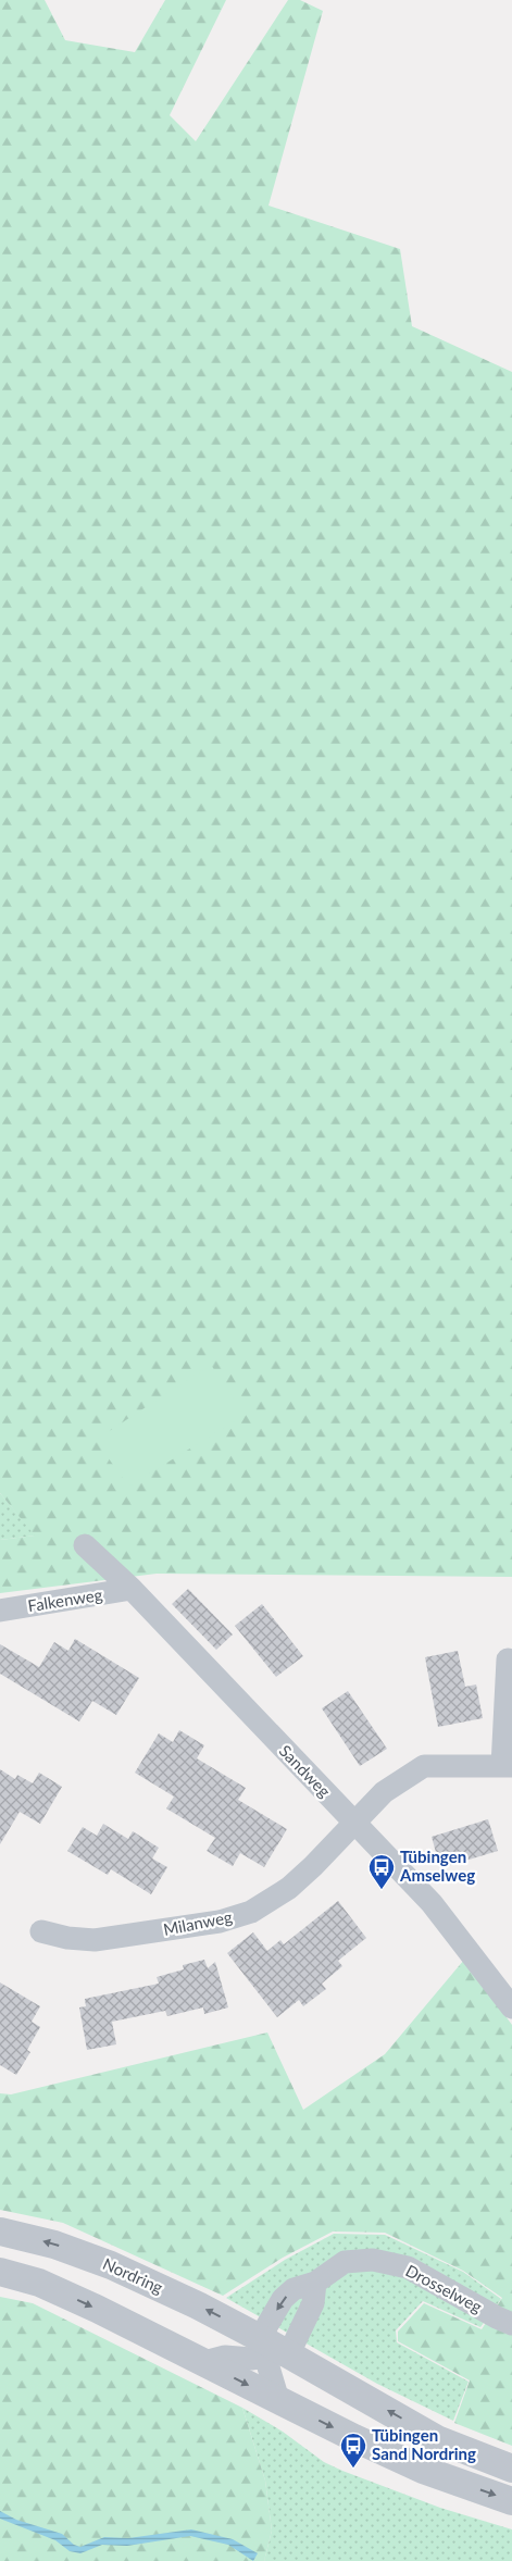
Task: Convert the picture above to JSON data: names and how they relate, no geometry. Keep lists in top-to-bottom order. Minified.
{"streets":{"street":["Falkenweg","Sandweg","Milanweg","Nordring","Drosselweg"]},"crossings":[["Falkenweg","Sandweg"],["Sandweg","Milanweg"],["Nordring","Drosselweg"]],"places":{"bus stop":["Tübingen Amselweg","Tübingen Sand Nordring"]}}
